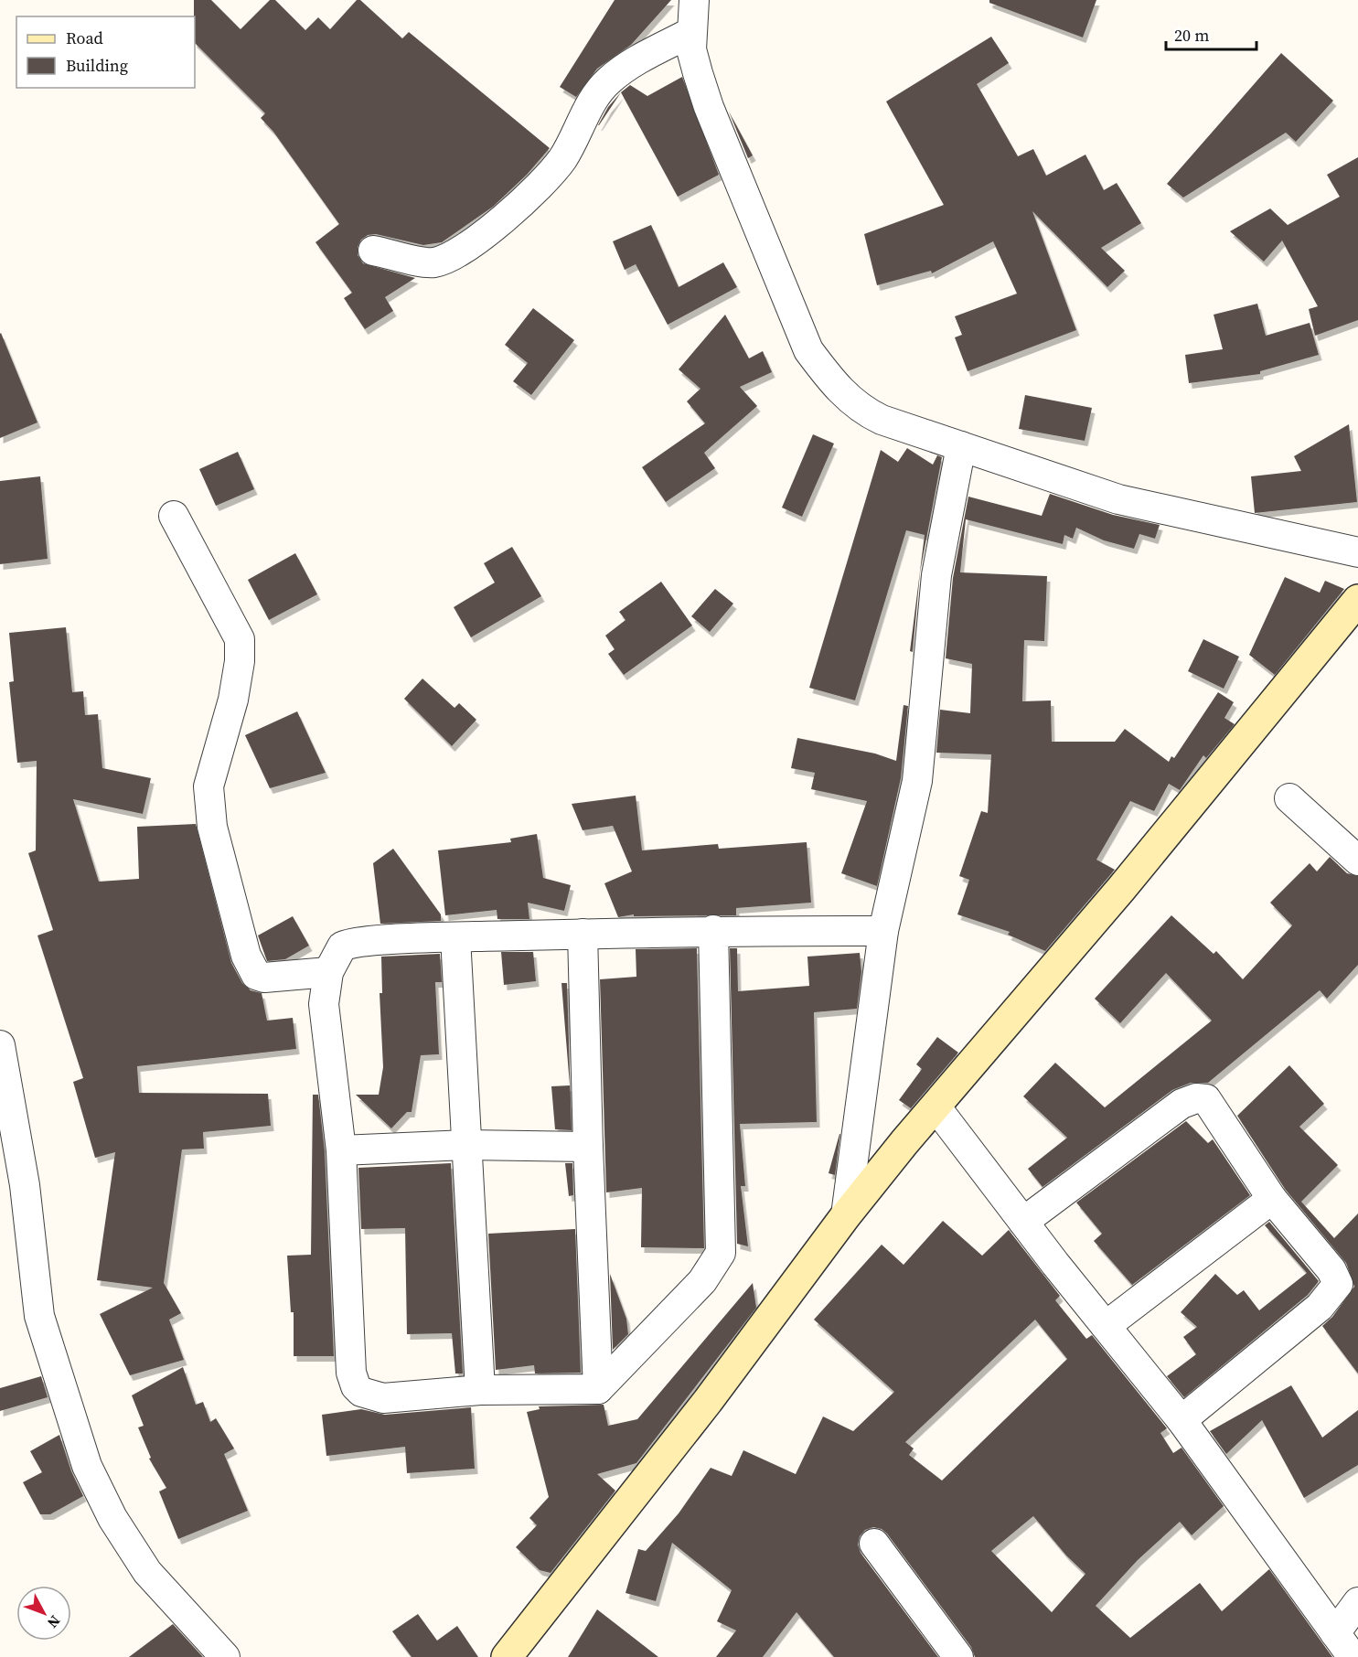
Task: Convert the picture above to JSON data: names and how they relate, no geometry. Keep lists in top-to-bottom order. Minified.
{"legend":["Road","Building"],"scale_bar":"20 m","north":"bottom right"}
